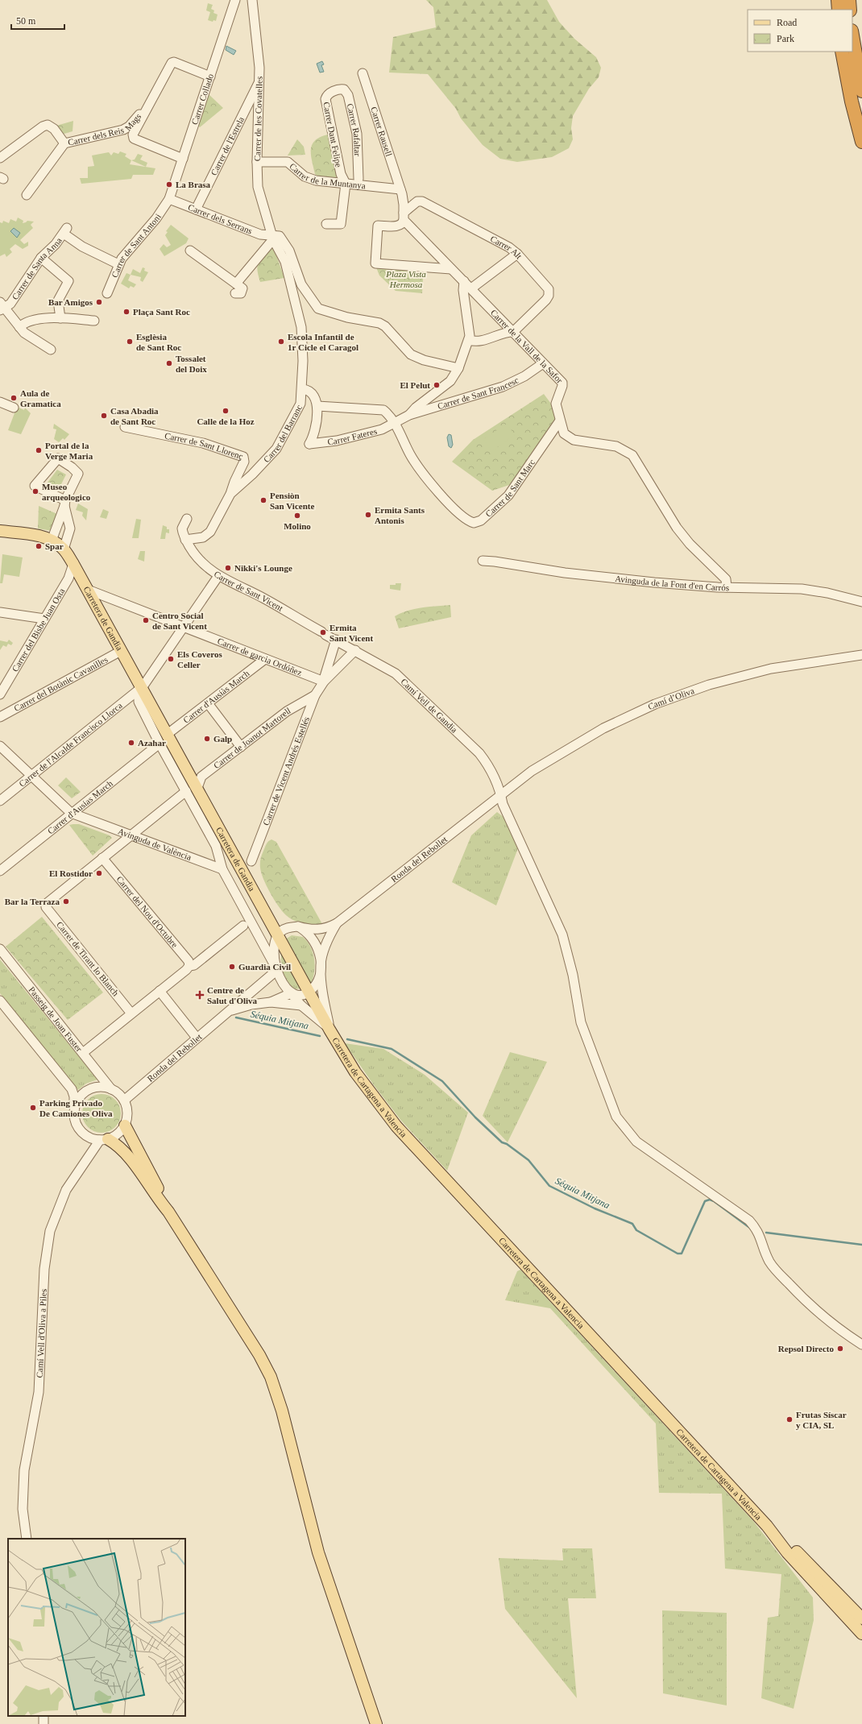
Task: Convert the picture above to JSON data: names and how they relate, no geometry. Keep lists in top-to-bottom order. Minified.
{"streets":{"main road":["Carretera de Gandia","Carretera de Cartagena a Valencia"],"street":["Carrer Collado","Carrer de les Covatelles","Carrer dels Reis Mags","Carrer Rafaltar","Carrer Rausell","Carrer Dant Felipe","Carrer de l'Estrela","Carrer de la Muntanya","Carrer dels Serrans","Carrer de Sant Antoni","Carrer Alt","Carrer de Santa Anna","Carrer de la Vall de la Safor","Carrer de Sant Francesc","Carrer del Barranc","Carrer Fateres","Carrer de Sant Llorenç","Carrer de Sant Marc","Avinguda de la Font d'en Carrós","Carrer de Sant Vicent","Carrer del Bisbe Juan Osta","Carrer de garcia Ordóñez","Carrer del Botànic Cavanilles","Carrer d'Ausiàs March","Camí d’Oliva","Camí Vell de Gandia","Carrer de Joanot Martorell","Carrer de l'Alcalde Francisco Llorca","Carrer de Vicent Andrés Estellés","Carrer d'Ausias March","Avinguda de València","Ronda del Rebollet","Carrer del Nou d'Octubre","Carrer de Tirant lo Blanch","Passeig de Joan Fuster","Camí Vell d'Oliva a Piles"]},"crossings":[["Carrer Collado","Carrer dels Serrans"],["Carrer Collado","Carrer de Sant Antoni"],["Carrer de les Covatelles","Carrer de l'Estrela"],["Carrer de les Covatelles","Carrer de la Muntanya"],["Carrer de les Covatelles","Carrer dels Serrans"],["Carrer de les Covatelles","Carrer del Barranc"],["Carrer Rafaltar","Carrer Dant Felipe"],["Carrer Rausell","Carrer de la Muntanya"],["Carrer Dant Felipe","Carrer de la Muntanya"],["Carrer de l'Estrela","Carrer dels Serrans"],["Carrer dels Serrans","Carrer de Sant Antoni"],["Carrer dels Serrans","Carrer del Barranc"],["Carrer de Sant Antoni","Carrer de Santa Anna"],["Carrer Alt","Carrer de la Vall de la Safor"],["Carrer de la Vall de la Safor","Carrer de Sant Francesc"],["Carrer de la Vall de la Safor","Carrer de Sant Marc"],["Carrer de la Vall de la Safor","Avinguda de la Font d'en Carrós"],["Carrer de Sant Francesc","Carrer Fateres"],["Carrer del Barranc","Carrer de Sant Llorenç"],["Carrer del Barranc","Carrer de Sant Vicent"],["Carrer Fateres","Carrer de Sant Marc"],["Carrer de Sant Vicent","Camí Vell de Gandia"],["Carrer de Sant Vicent","Carrer de l'Alcalde Francisco Llorca"],["Carrer de Sant Vicent","Carrer de Vicent Andrés Estellés"],["Carretera de Gandia","Carrer del Bisbe Juan Osta"],["Carretera de Gandia","Carrer de garcia Ordóñez"],["Carretera de Gandia","Carrer del Botànic Cavanilles"],["Carretera de Gandia","Carrer d'Ausiàs March"],["Carretera de Gandia","Carrer de Joanot Martorell"],["Carretera de Gandia","Carrer de l'Alcalde Francisco Llorca"],["Carretera de Gandia","Carrer d'Ausias March"],["Carretera de Gandia","Avinguda de València"],["Carretera de Gandia","Ronda del Rebollet"],["Carretera de Gandia","Carretera de Cartagena a Valencia"],["Carrer de garcia Ordóñez","Carrer d'Ausiàs March"],["Carrer de garcia Ordóñez","Carrer de l'Alcalde Francisco Llorca"],["Carrer de garcia Ordóñez","Carrer de Vicent Andrés Estellés"],["Camí d’Oliva","Camí Vell de Gandia"],["Camí d’Oliva","Ronda del Rebollet"],["Camí Vell de Gandia","Carrer de Vicent Andrés Estellés"],["Camí Vell de Gandia","Ronda del Rebollet"],["Carrer de Joanot Martorell","Carrer de Vicent Andrés Estellés"],["Carrer de l'Alcalde Francisco Llorca","Avinguda de València"],["Carrer d'Ausias March","Avinguda de València"],["Ronda del Rebollet","Passeig de Joan Fuster"],["Ronda del Rebollet","Camí Vell d'Oliva a Piles"],["Carrer del Nou d'Octubre","Carrer de Tirant lo Blanch"],["Passeig de Joan Fuster","Camí Vell d'Oliva a Piles"]],"water":["Séquia Mitjana"],"parks":["Plaza Vista Hermosa"],"places":{"other":["La Brasa","Bar Amigos","Plaça Sant Roc","Esglèsia de Sant Roc","Escola Infantil de 1r Cicle el Caragol","Tossalet del Doix","El Pelut","Aula de Gramatica","Calle de la Hoz","Casa Abadia de Sant Roc","Portal de la Verge Maria","Museo arqueologico","Pensiòn San Vicente","Ermita Sants Antonis","Molino","Spar","Nikki's Lounge","Centro Social de Sant Vicent","Ermita Sant Vicent","Els Coveros Celler","Galp","Azahar","El Rostidor","Bar la Terraza","Guardia Civil","Parking Privado De Camiones Oliva","Repsol Directo","Frutas Síscar y CIA, SL"],"health":["Centre de Salut d'Oliva"]},"legend":["Road","Park"],"scale_bar":"50 m"}
